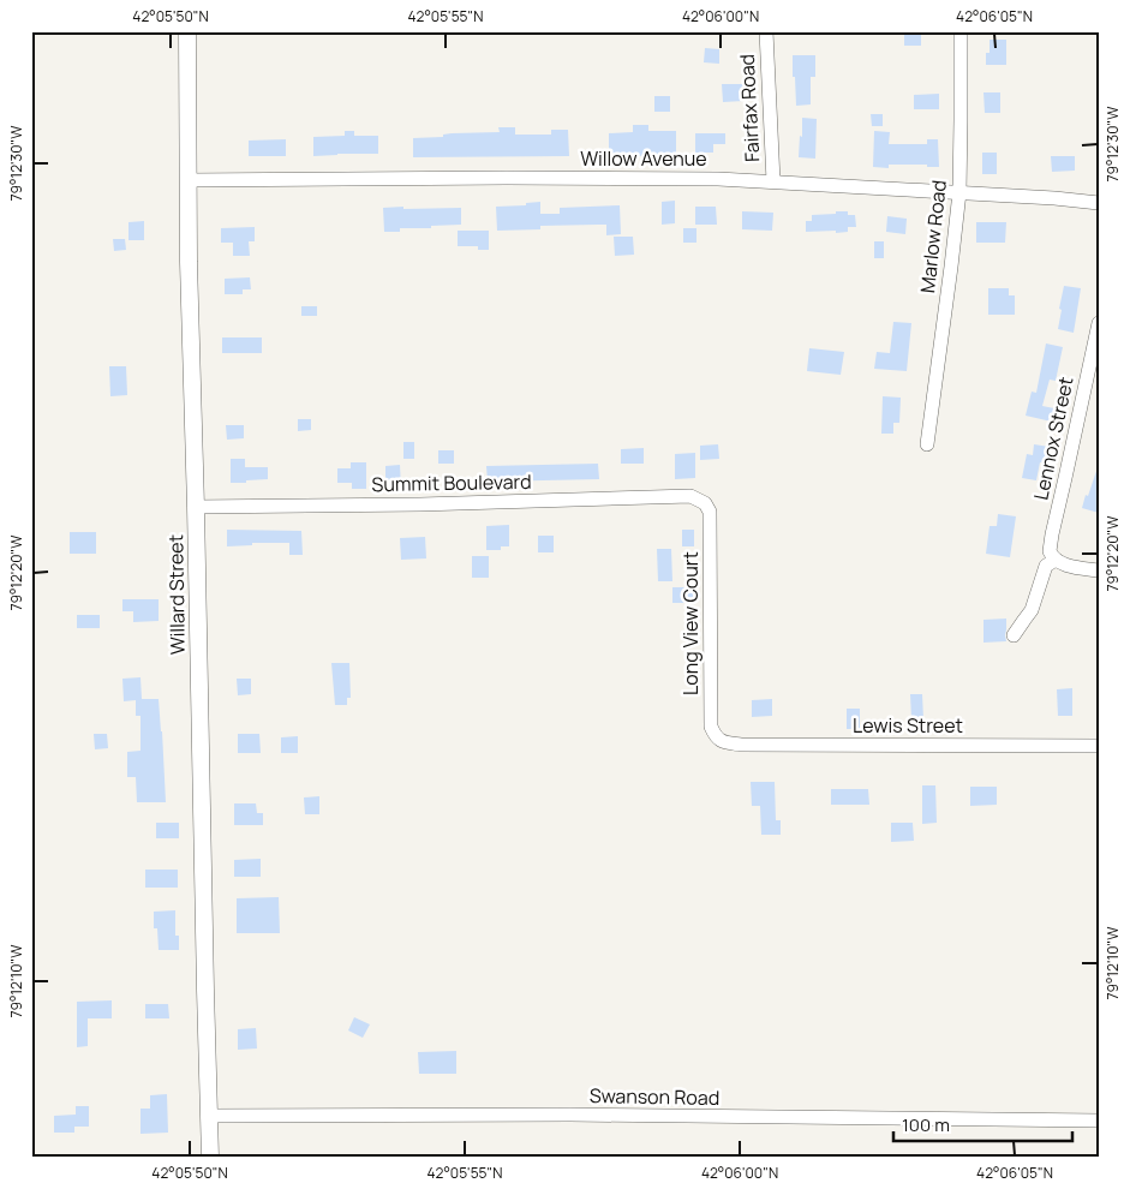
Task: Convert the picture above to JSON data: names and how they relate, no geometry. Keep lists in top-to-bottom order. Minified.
{"streets":{"street":["Fairfax Road","Willow Avenue","Marlow Road","Lennox Street","Summit Boulevard","Willard Street","Long View Court","Lewis Street","Swanson Road"]},"crossings":[["Fairfax Road","Willow Avenue"],["Willow Avenue","Marlow Road"],["Willow Avenue","Willard Street"],["Summit Boulevard","Willard Street"],["Summit Boulevard","Long View Court"],["Willard Street","Swanson Road"],["Long View Court","Lewis Street"]],"scale_bar":"100 m","coordinates":["42°05'50\"N","42°05'55\"N","42°06'00\"N","42°06'05\"N","79°12'30\"W","79°12'20\"W","79°12'10\"W"]}
